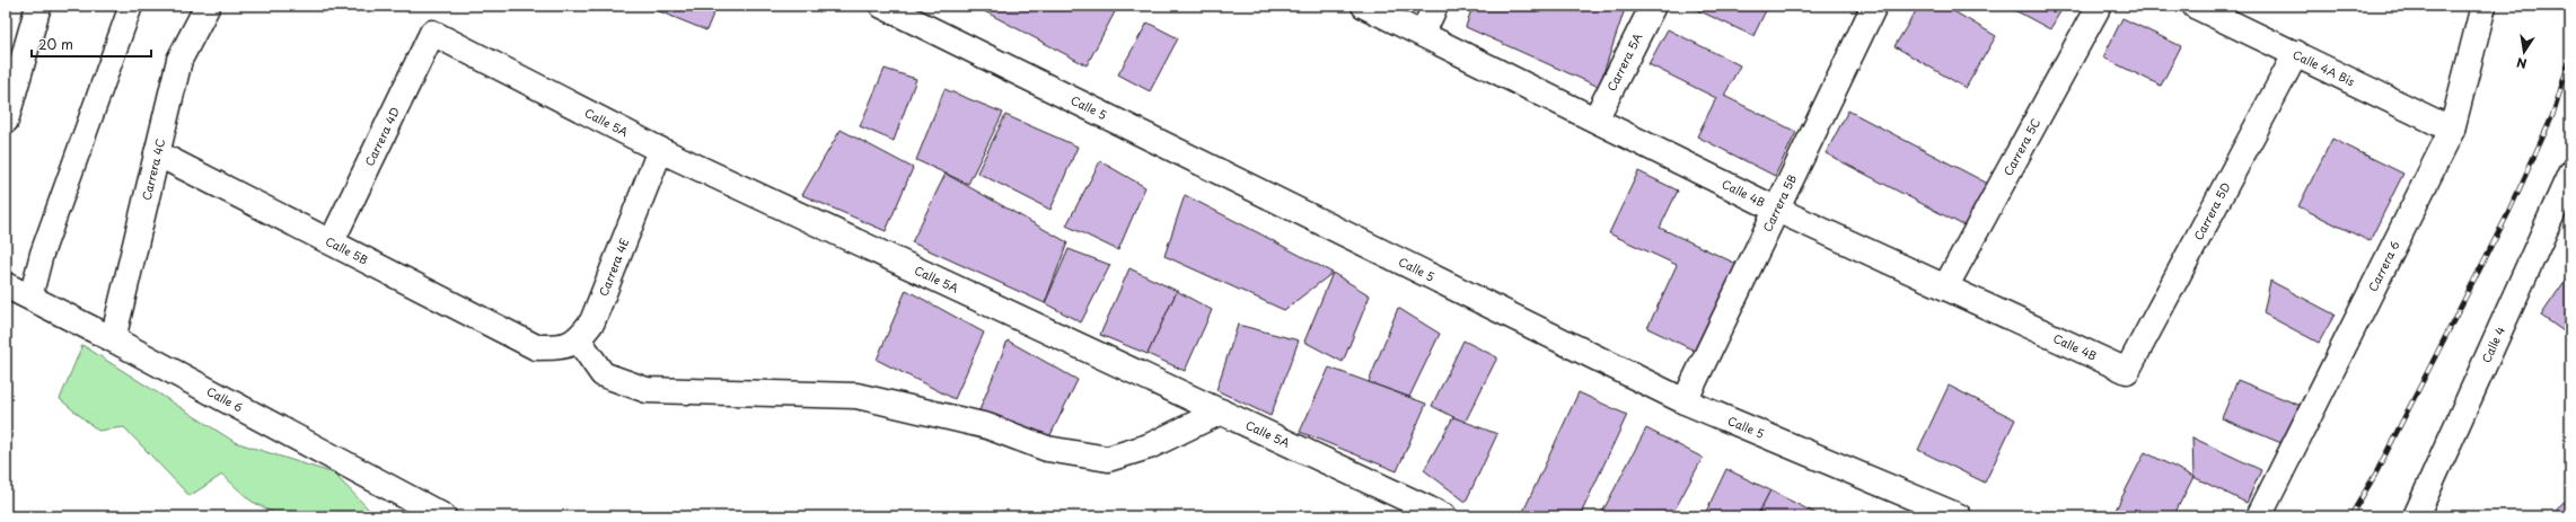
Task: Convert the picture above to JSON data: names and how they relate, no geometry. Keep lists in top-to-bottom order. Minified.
{"streets":{"street":["Carrera 5A","Calle 4A Bis","Calle 5","Calle 5A","Carrera 4D","Carrera 5C","Carrera 4C","Calle 4B","Carrera 5B","Carrera 5D","Calle 5B","Carrera 6","Carrera 4E","Calle 4","Calle 6"]},"crossings":[["Carrera 5A","Calle 4B"],["Calle 4A Bis","Carrera 5D"],["Calle 4A Bis","Carrera 6"],["Calle 5","Carrera 5B"],["Calle 5A","Carrera 4D"],["Calle 5A","Carrera 4E"],["Carrera 4D","Calle 5B"],["Carrera 5C","Calle 4B"],["Carrera 4C","Calle 5B"],["Carrera 4C","Calle 6"],["Calle 4B","Carrera 5B"],["Calle 4B","Carrera 5D"],["Calle 5B","Carrera 4E"]],"scale_bar":"20 m","north":"bottom"}
